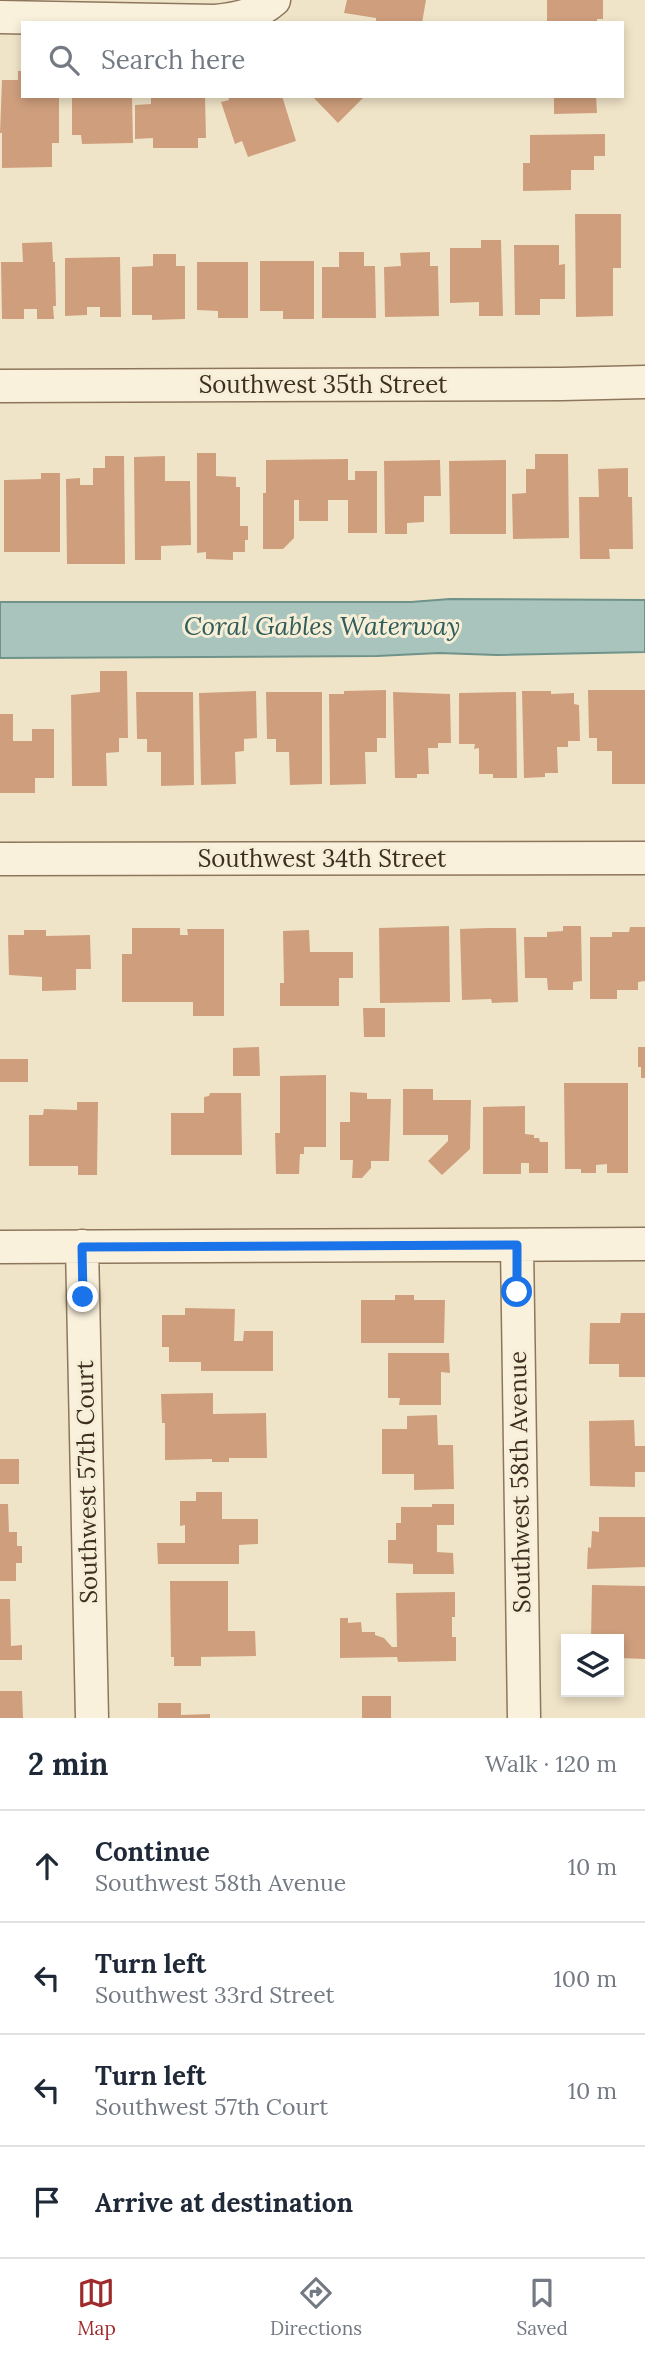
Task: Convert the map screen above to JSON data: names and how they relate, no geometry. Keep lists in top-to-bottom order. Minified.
{"streets":{"street":["Southwest 35th Street","Southwest 34th Street","Southwest 57th Court","Southwest 58th Avenue"]},"water":["Coral Gables Waterway"],"page":{"search":"Search here","heading":["2 min","Walk · 120 m"],"list":[["Continue","Southwest 58th Avenue","10 m"],["Turn left","Southwest 33rd Street","100 m"],["Turn left","Southwest 57th Court","10 m"],"Arrive at destination"],"nav":["Map","Directions","Saved"]}}
